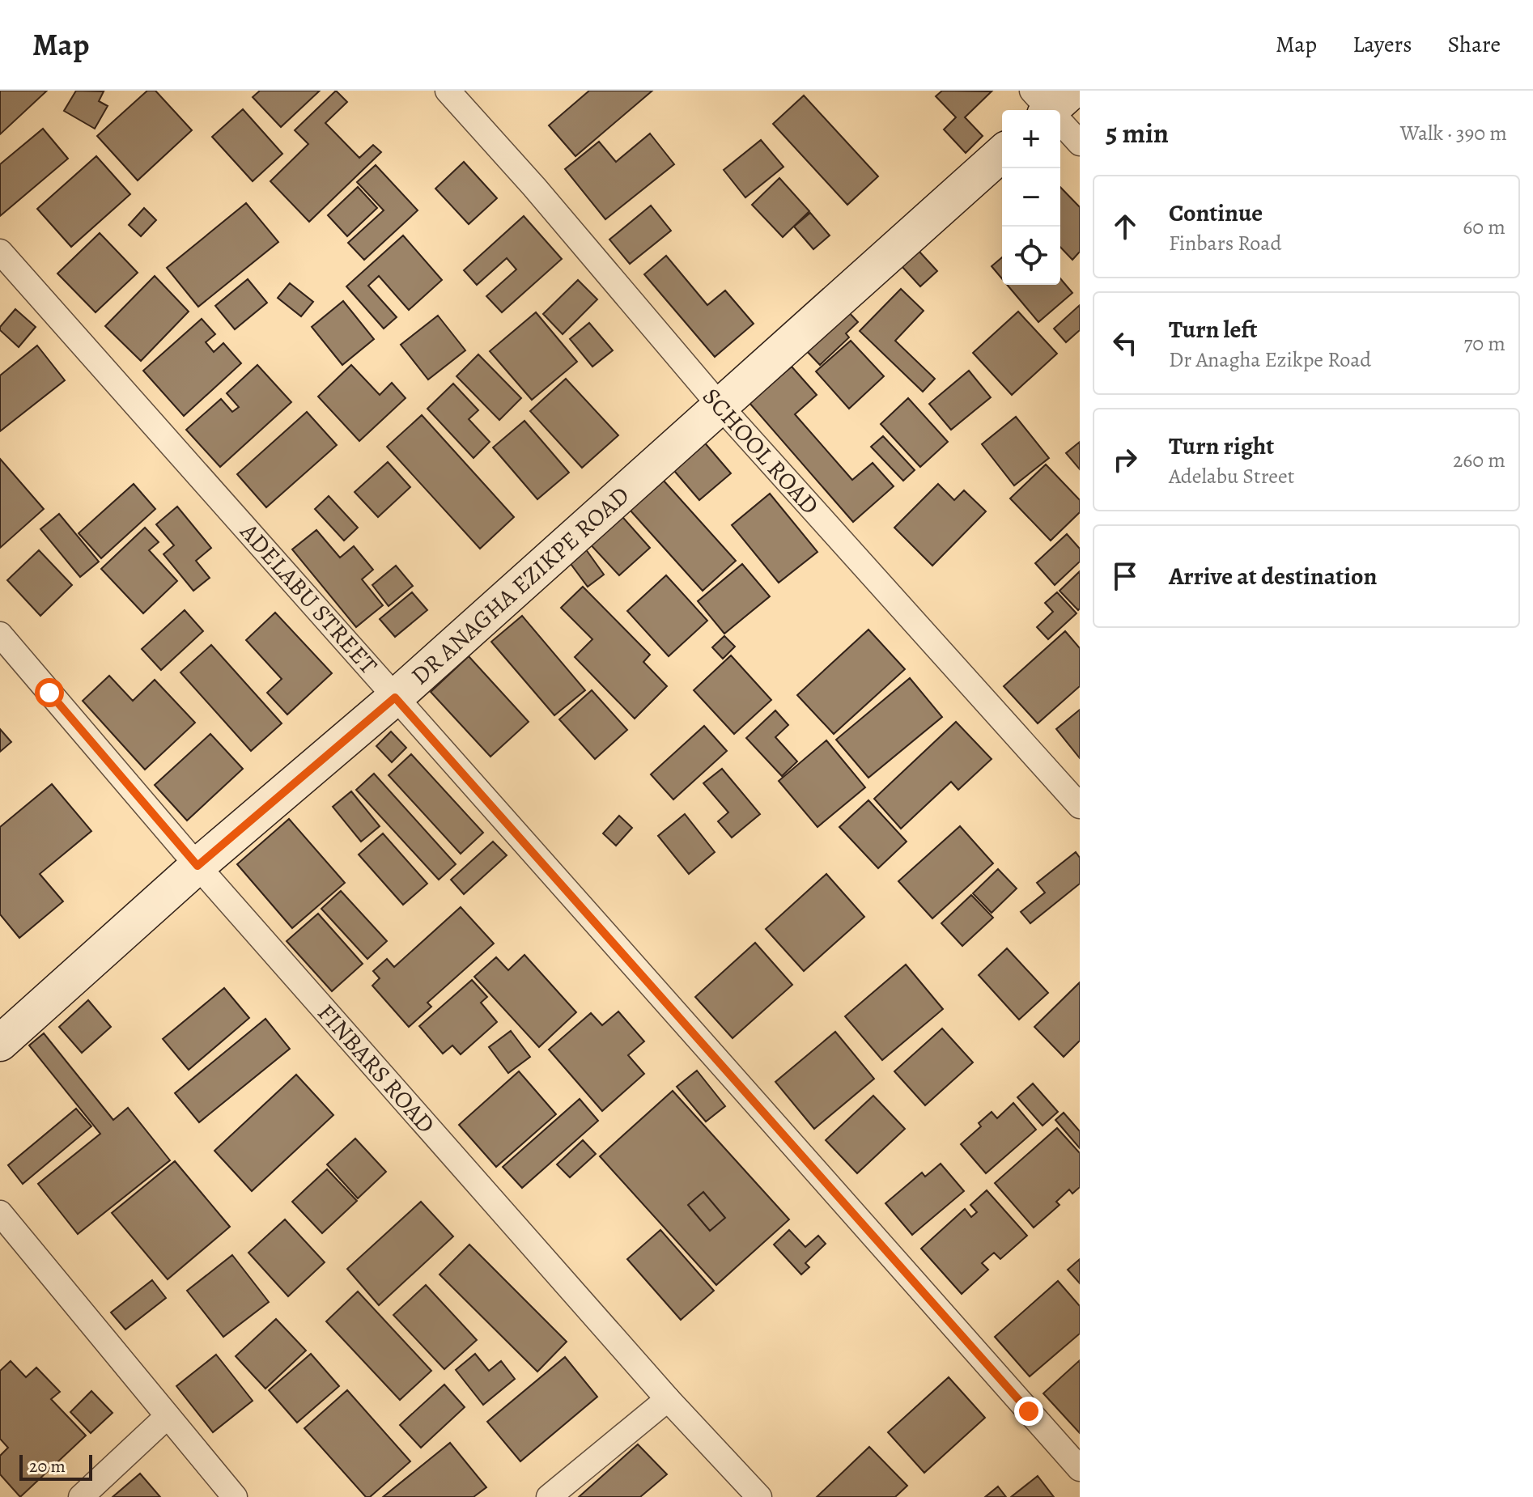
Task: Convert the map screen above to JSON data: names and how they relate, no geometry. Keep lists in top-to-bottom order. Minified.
{"streets":{"street":["SCHOOL ROAD","DR ANAGHA EZIKPE ROAD","ADELABU STREET","FINBARS ROAD"]},"crossings":[["SCHOOL ROAD","DR ANAGHA EZIKPE ROAD"],["DR ANAGHA EZIKPE ROAD","ADELABU STREET"],["DR ANAGHA EZIKPE ROAD","FINBARS ROAD"]],"scale_bar":"20 m","page":{"header":"Map","nav":["Map","Layers","Share"],"heading":["5 min","Walk · 390 m"],"map_buttons":["+","−"],"list":[["Continue","Finbars Road","60 m"],["Turn left","Dr Anagha Ezikpe Road","70 m"],["Turn right","Adelabu Street","260 m"],"Arrive at destination"],"scale":"20 m"}}
